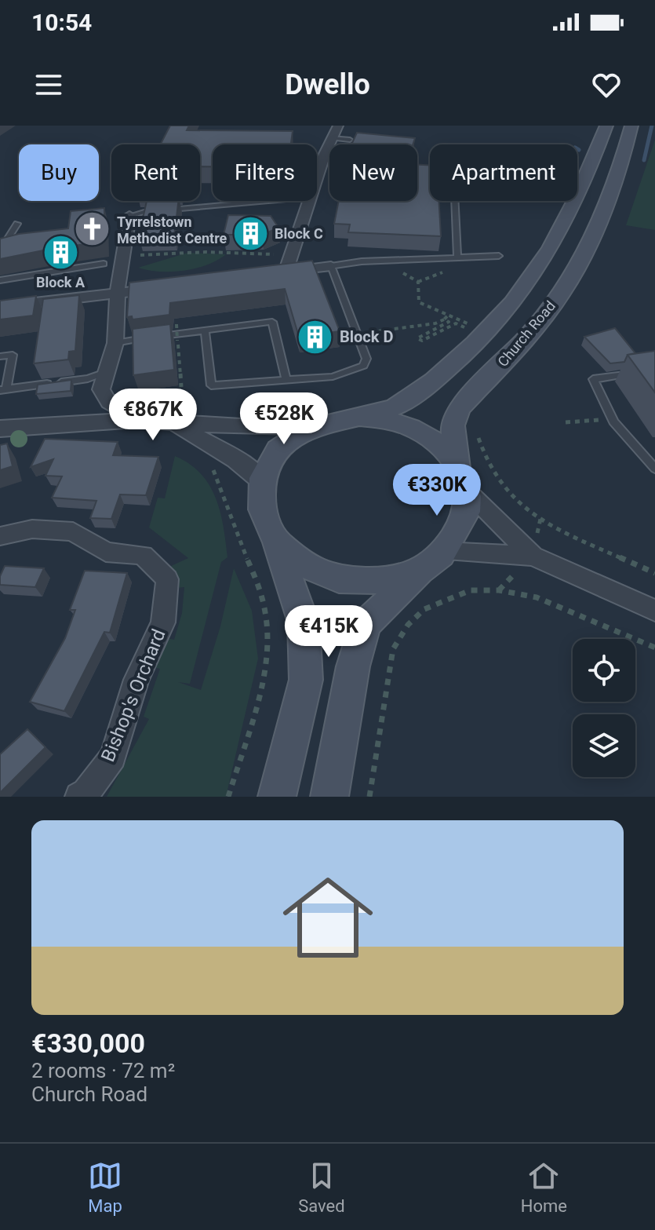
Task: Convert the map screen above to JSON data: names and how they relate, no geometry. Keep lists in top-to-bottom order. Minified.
{"streets":{"main road":["Church Road"],"street":["Bishop's Orchard"]},"places":{"church":["Tyrrelstown Methodist Centre"],"building":["Block C","Block A","Block D"]},"page":{"status":"10:54","header":"Dwello","chip":["Buy","Rent","Filters","New","Apartment"],"price":["€867K","€528K","€330K","€415K"],"list":[{"name":"€330,000","note":"2 rooms · 72 m² · Church Road"}],"tabs":["Map","Saved","Home"]}}
